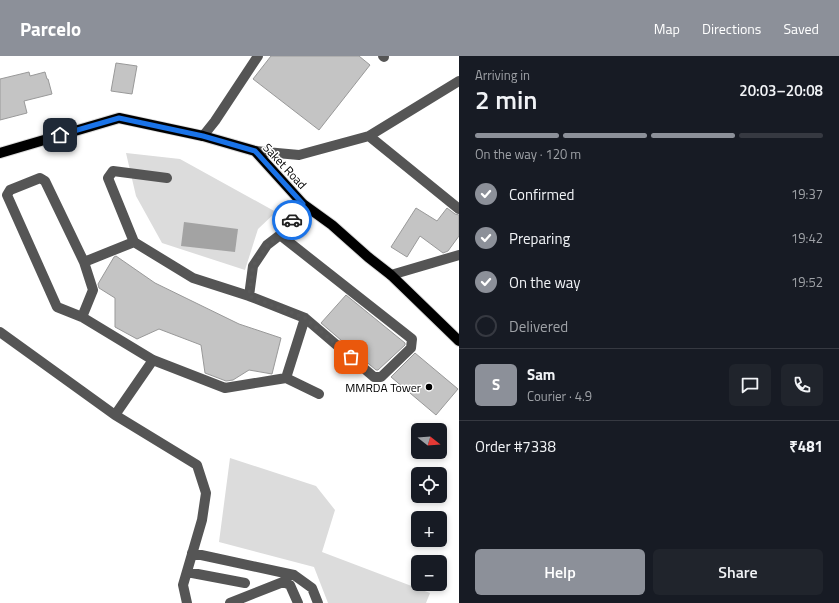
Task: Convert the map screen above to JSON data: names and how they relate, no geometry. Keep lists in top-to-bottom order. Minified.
{"streets":{"main road":["Saket Road"]},"places":["MMRDA Tower"],"north":"right","page":{"header":"Parcelo","nav":["Map","Directions","Saved"],"heading":["2 min","Arriving in","20:03–20:08"],"panel":["Sam","Courier · 4.9","Order #7338","₹481"],"bar":"On the way · 120 m","list":[["Confirmed","19:37"],["Preparing","19:42"],["On the way","19:52"],"Delivered"],"round":"S","map_buttons":["+","−"],"buttons":["Help","Share"]}}
